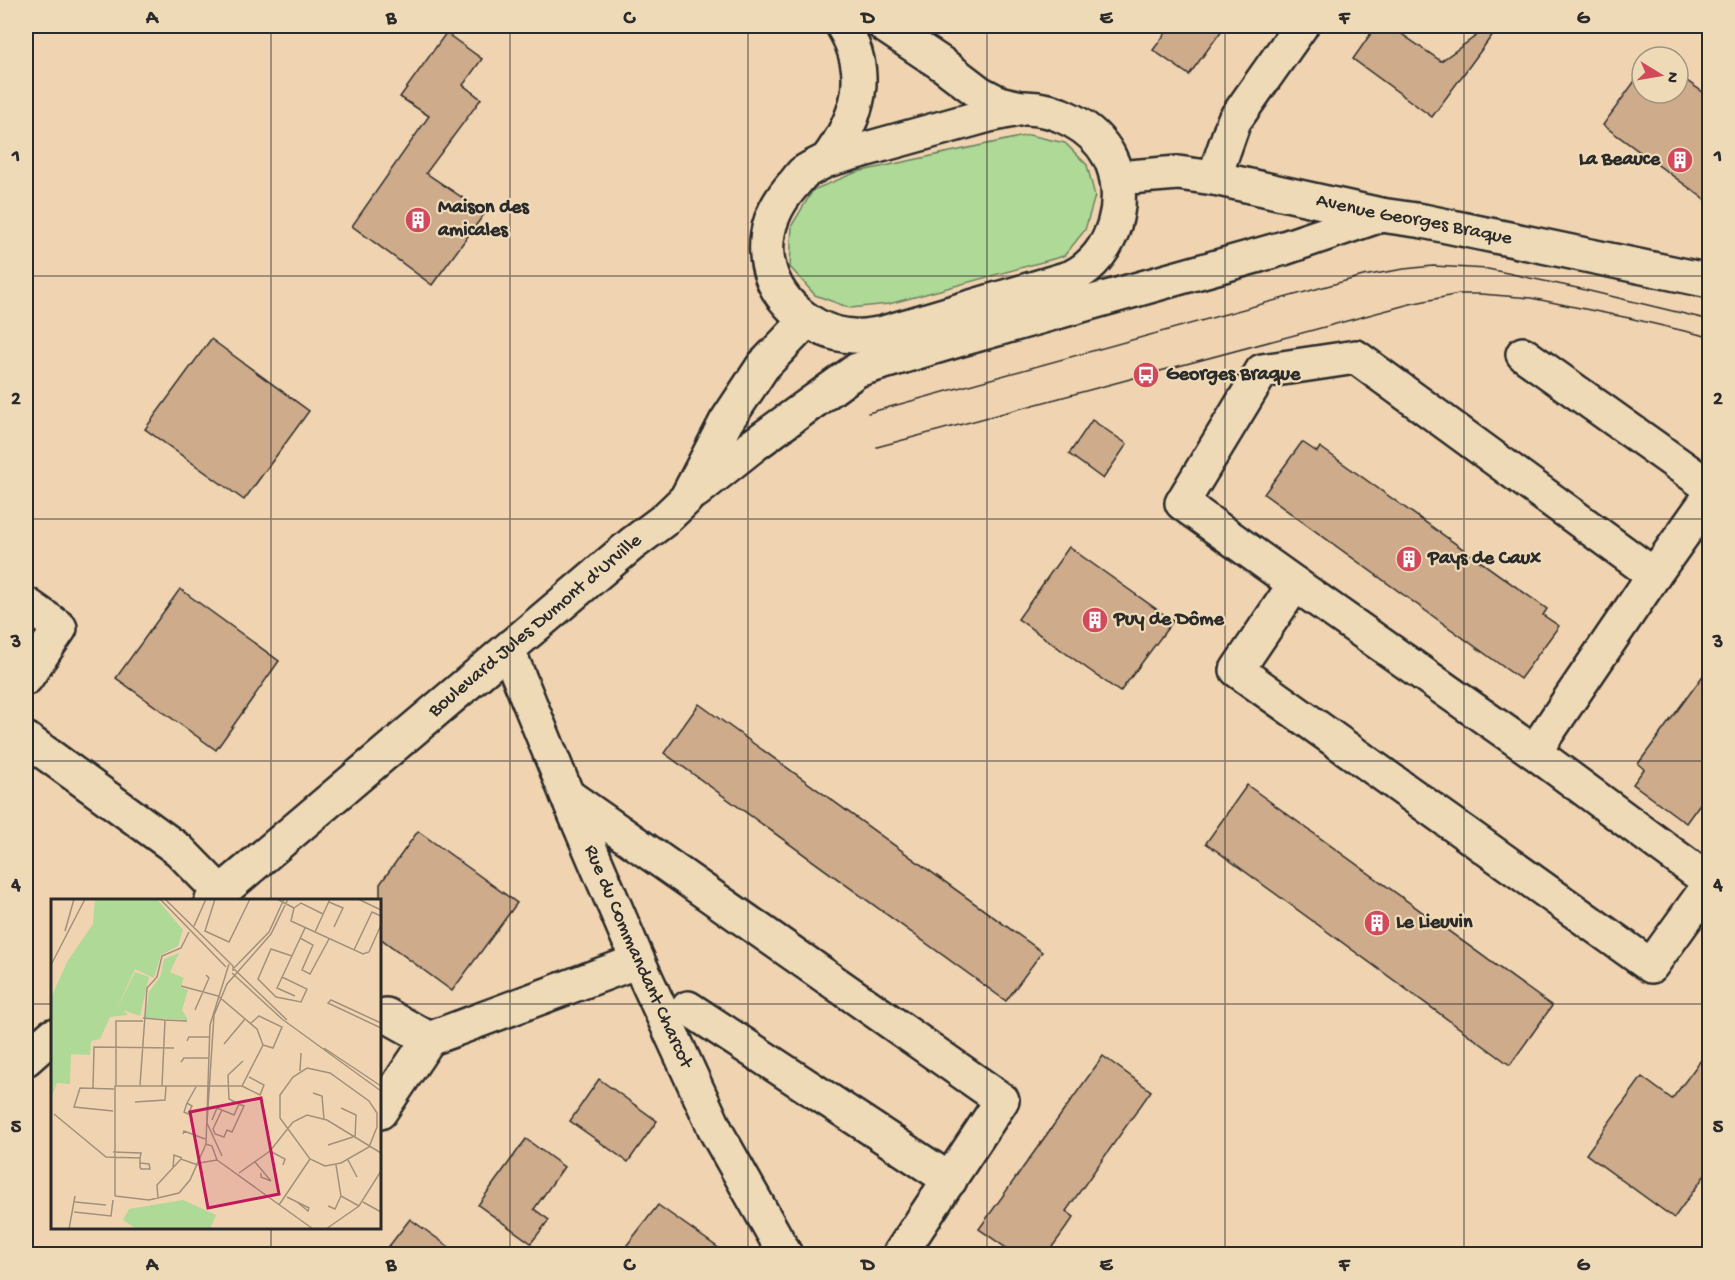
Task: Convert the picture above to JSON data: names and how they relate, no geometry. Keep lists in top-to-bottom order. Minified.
{"streets":{"street":["Avenue Georges Braque","Boulevard Jules Dumont d'Urville","Rue du Commandant Charcot"]},"crossings":[["Boulevard Jules Dumont d'Urville","Rue du Commandant Charcot"]],"places":{"building":["La Beauce","Maison des amicales","Pays de Caux","Puy de Dôme","Le Lieuvin"],"bus stop":["Georges Braque"]},"north":"right","grid":{"columns":["A","B","C","D","E","F","G"],"rows":["1","2","3","4","5"]}}
